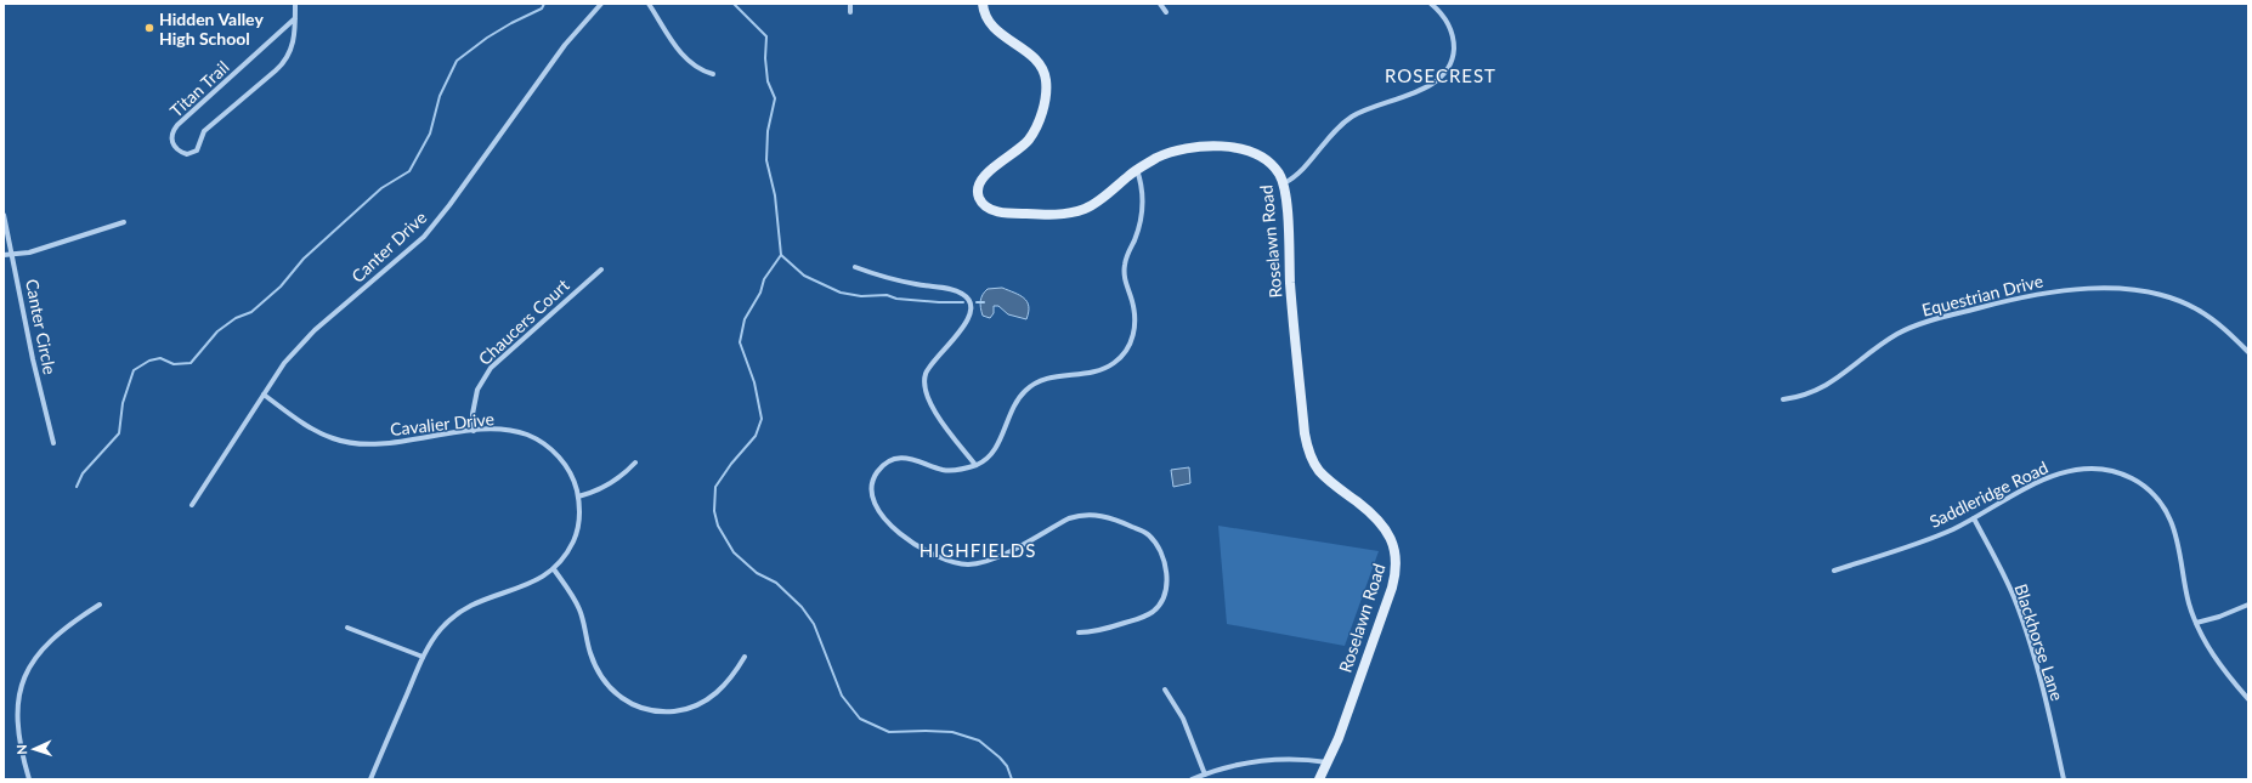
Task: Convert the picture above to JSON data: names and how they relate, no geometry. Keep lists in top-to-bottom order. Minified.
{"streets":{"street":["Titan Trail","Roselawn Road","Canter Drive","Equestrian Drive","Chaucers Court","Canter Circle","Cavalier Drive","Saddleridge Road","Blackhorse Lane"]},"crossings":[["Canter Drive","Cavalier Drive"],["Chaucers Court","Cavalier Drive"],["Saddleridge Road","Blackhorse Lane"]],"districts":["ROSECREST","HIGHFIELDS"],"places":["Hidden Valley High School"],"north":"left"}
